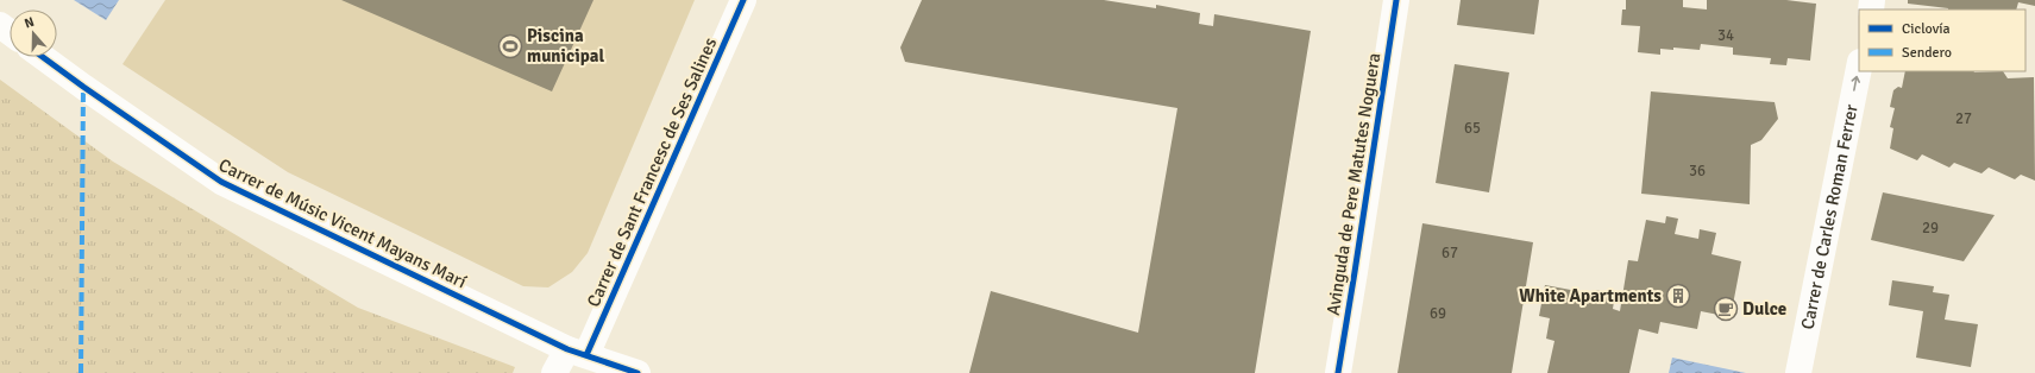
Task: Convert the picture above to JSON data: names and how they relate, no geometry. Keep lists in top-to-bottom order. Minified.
{"streets":{"street":["Carrer de Sant Francesc de Ses Salines","Avinguda de Pere Matutes Noguera","Carrer de Carles Roman Ferrer","Carrer de Músic Vicent Mayans Marí"]},"crossings":[["Carrer de Sant Francesc de Ses Salines","Carrer de Músic Vicent Mayans Marí"]],"one_way":["Carrer de Carles Roman Ferrer"],"places":{"sports":["Piscina municipal"],"building":["White Apartments"],"cafe":["Dulce"]},"house_numbers":["34","27","65","36","29","67","69"],"legend":["Ciclovía","Sendero"],"north":"top"}
